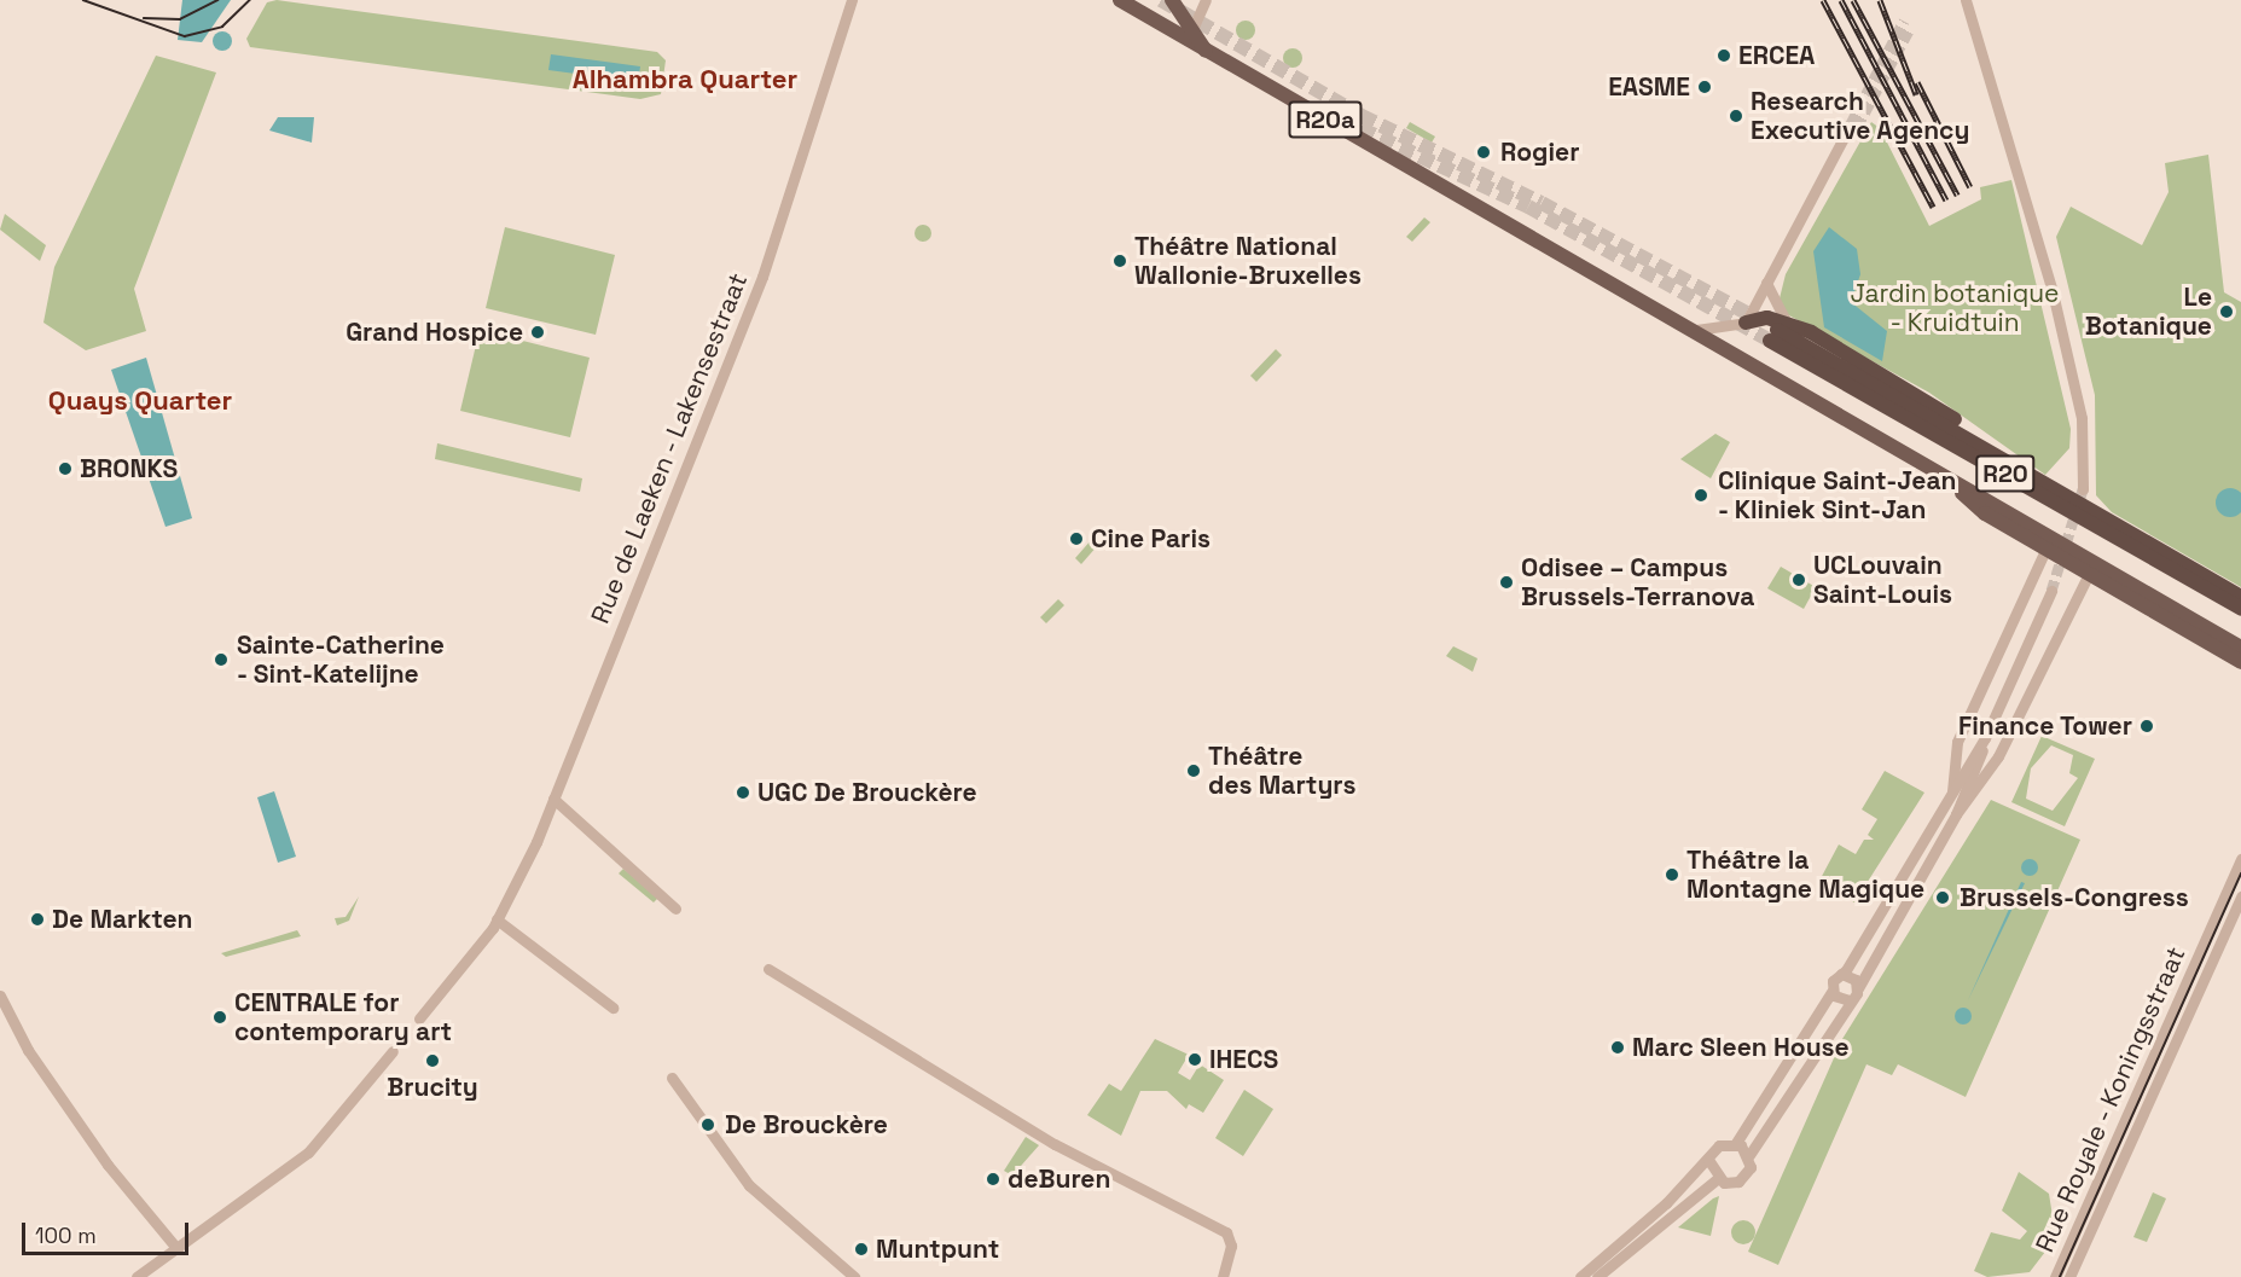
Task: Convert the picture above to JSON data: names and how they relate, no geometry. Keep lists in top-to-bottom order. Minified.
{"streets":{"highway":["R20"],"main road":["R20a"],"street":["Rue de Laeken - Lakensestraat","Rue Royale - Koningsstraat"]},"districts":["Alhambra Quarter","Quays Quarter"],"parks":["Jardin botanique - Kruidtuin"],"places":["ERCEA","EASME","Research Executive Agency","Rogier","Théâtre National Wallonie-Bruxelles","Le Botanique","Grand Hospice","BRONKS","Clinique Saint-Jean - Kliniek Sint-Jan","Cine Paris","UCLouvain Saint-Louis","Odisee – Campus Brussels-Terranova","Sainte-Catherine - Sint-Katelijne","Finance Tower","Théâtre des Martyrs","UGC De Brouckère","Théâtre la Montagne Magique","Brussels-Congress","De Markten","CENTRALE for contemporary art","Marc Sleen House","IHECS","Brucity","De Brouckère","deBuren","Muntpunt"],"scale_bar":"100 m"}
